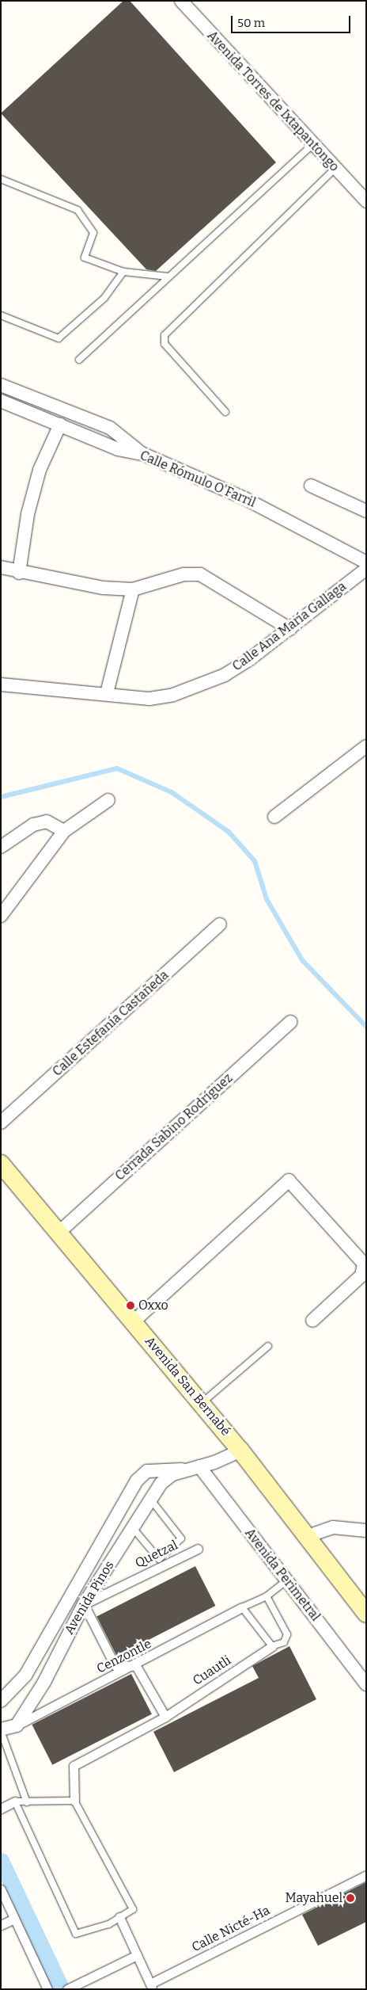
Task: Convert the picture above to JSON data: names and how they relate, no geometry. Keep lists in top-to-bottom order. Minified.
{"streets":{"main road":["Avenida San Bernabé"],"street":["Avenida Torres de Ixtapantongo","Calle Rómulo O'Farril","Calle Ana María Gallaga","Calle Estefanía Castañeda","Cerrada Sabino Rodríguez","Quetzal","Avenida Perimetral","Avenida Pinos","Cenzontle","Cuautli","Calle Nicté-Ha"]},"crossings":[["Cerrada Sabino Rodríguez","Avenida San Bernabé"],["Avenida San Bernabé","Avenida Pinos"],["Quetzal","Avenida Pinos"],["Avenida Perimetral","Avenida Pinos"],["Avenida Pinos","Cenzontle"]],"places":["Oxxo","Mayahuel"],"scale_bar":"50 m"}
